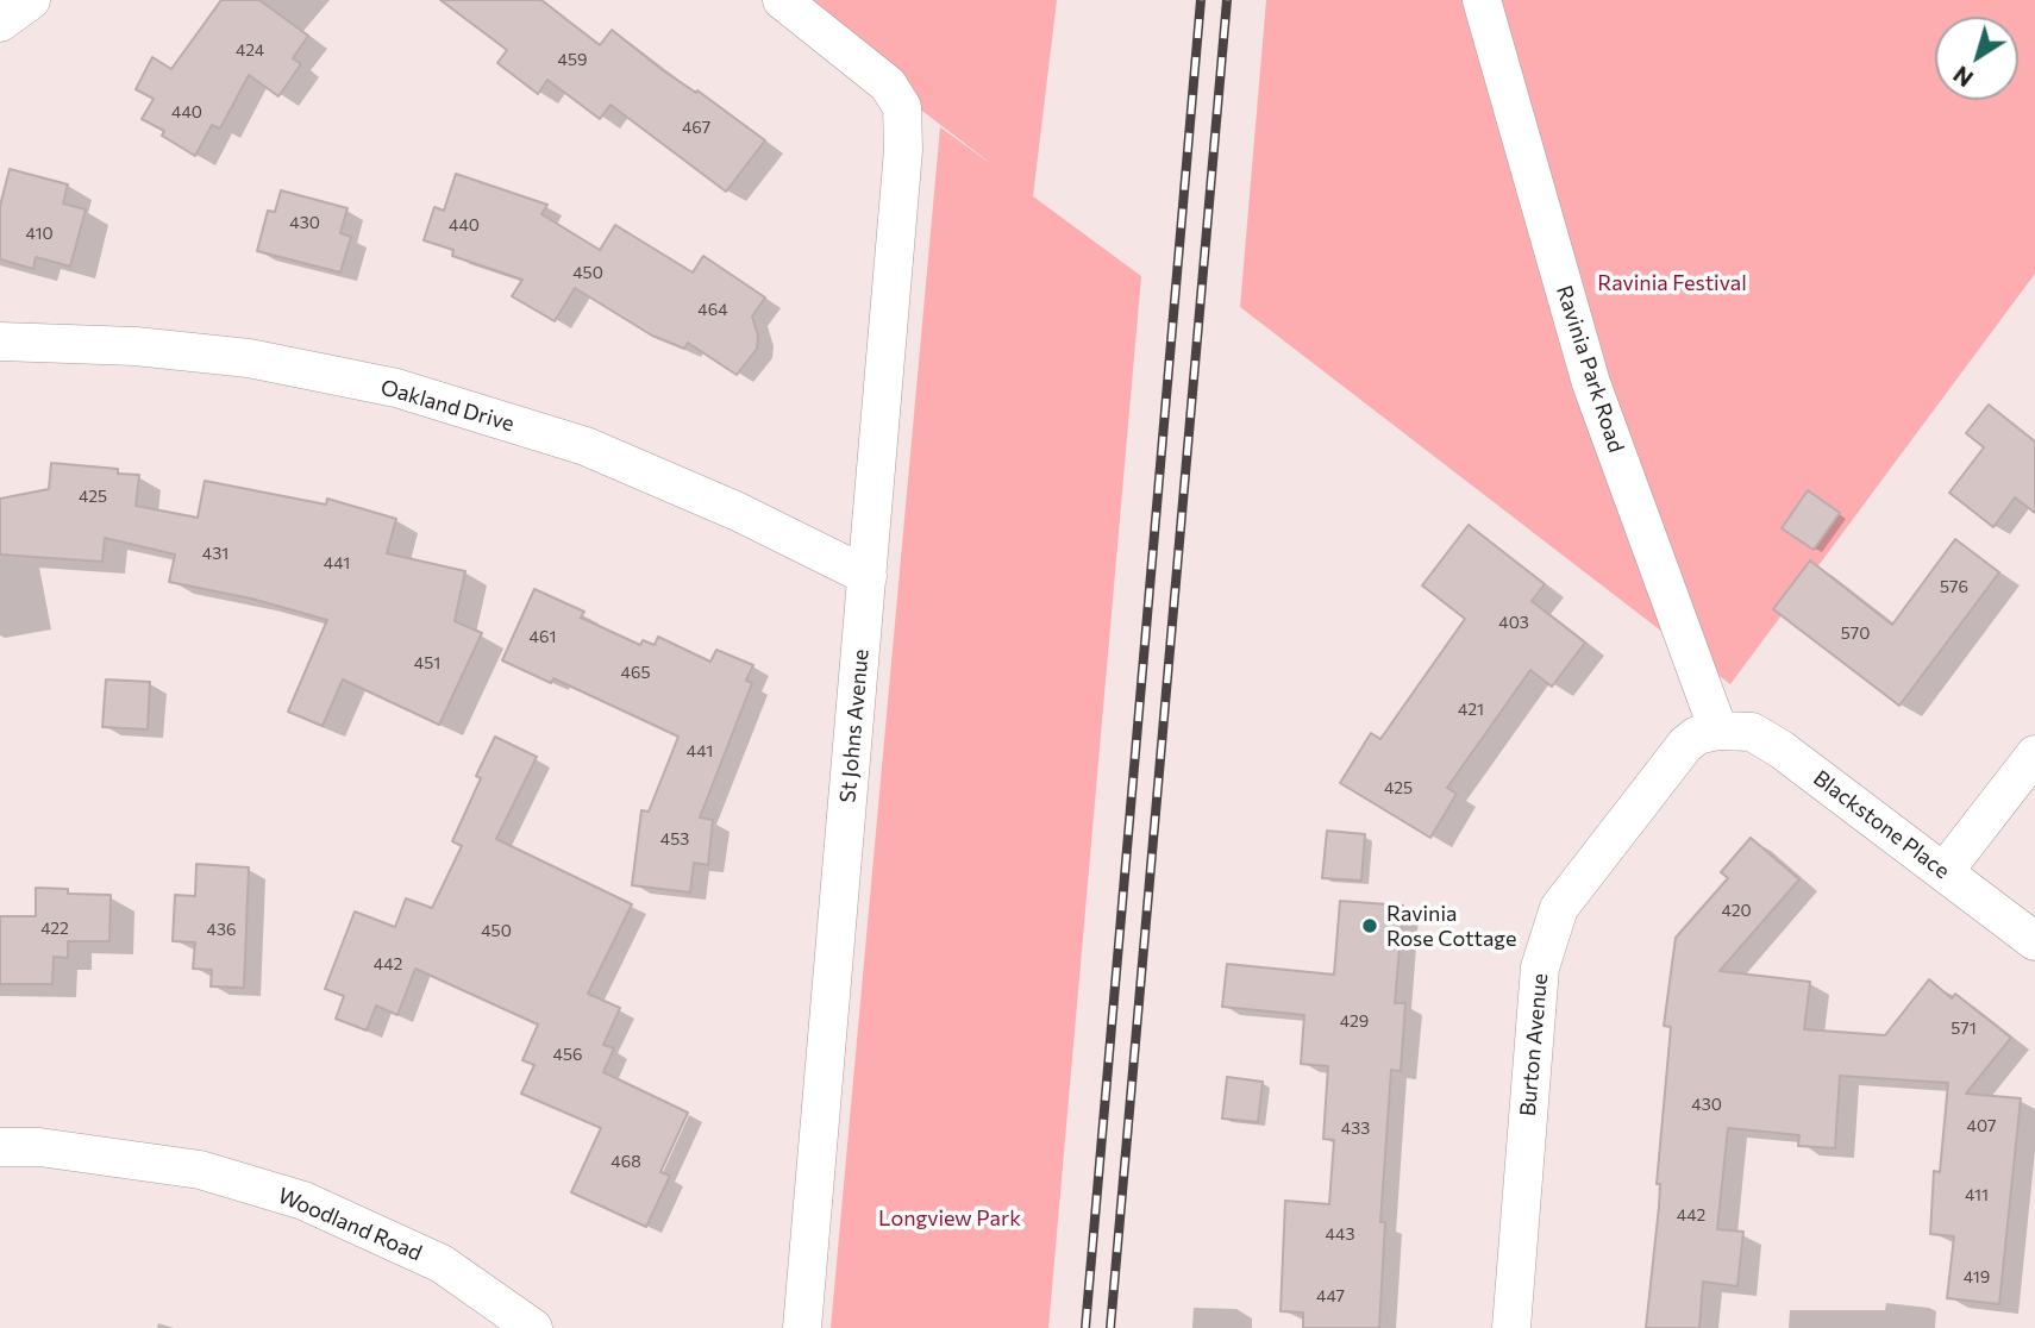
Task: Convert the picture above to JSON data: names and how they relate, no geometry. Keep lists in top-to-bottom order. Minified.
{"streets":{"street":["Ravinia Park Road","Oakland Drive","St Johns Avenue","Blackstone Place","Burton Avenue","Woodland Road"]},"crossings":[["Ravinia Park Road","Blackstone Place"],["Ravinia Park Road","Burton Avenue"],["Oakland Drive","St Johns Avenue"],["Blackstone Place","Burton Avenue"]],"parks":["Ravinia Festival","Longview Park"],"places":["Ravinia Rose Cottage"],"house_numbers":["424","459","440","467","430","440","410","450","464","425","431","441","576","403","570","461","451","465","421","441","425","453","420","422","436","450","442","429","571","456","430","407","433","468","411","442","443","419","447"],"north":"bottom left"}
